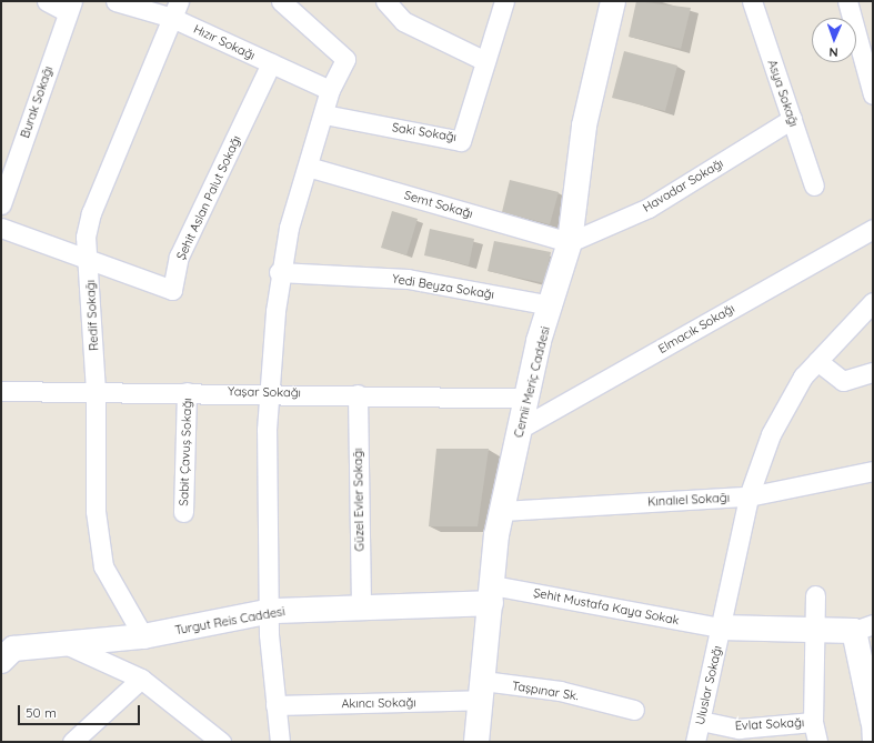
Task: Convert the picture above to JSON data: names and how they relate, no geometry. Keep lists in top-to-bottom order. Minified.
{"streets":{"street":["Hızır Sokağı","Asya Sokağı","Burak Sokağı","Saki Sokağı","Havadar Sokağı","Şehit Aslan Palut Sokağı","Semt Sokağı","Yedi Beyza Sokağı","Redif Sokağı","Elmacık Sokağı","Cemii Meriç Caddesi","Yaşar Sokağı","Sabit Çavuş Sokağı","Güzel Evler Sokağı","Kınalıel Sokağı","Şehit Mustafa Kaya Sokak","Turgut Reis Caddesi","Uluslar Sokağı","Taşpınar Sk.","Akıncı Sokağı","Evlat Sokağı"]},"crossings":[["Hızır Sokağı","Şehit Aslan Palut Sokağı"],["Hızır Sokağı","Redif Sokağı"],["Asya Sokağı","Havadar Sokağı"],["Havadar Sokağı","Semt Sokağı"],["Havadar Sokağı","Cemii Meriç Caddesi"],["Şehit Aslan Palut Sokağı","Redif Sokağı"],["Semt Sokağı","Cemii Meriç Caddesi"],["Yedi Beyza Sokağı","Cemii Meriç Caddesi"],["Redif Sokağı","Yaşar Sokağı"],["Redif Sokağı","Turgut Reis Caddesi"],["Elmacık Sokağı","Cemii Meriç Caddesi"],["Cemii Meriç Caddesi","Yaşar Sokağı"],["Cemii Meriç Caddesi","Kınalıel Sokağı"],["Cemii Meriç Caddesi","Şehit Mustafa Kaya Sokak"],["Cemii Meriç Caddesi","Turgut Reis Caddesi"],["Cemii Meriç Caddesi","Taşpınar Sk."],["Cemii Meriç Caddesi","Akıncı Sokağı"],["Yaşar Sokağı","Sabit Çavuş Sokağı"],["Yaşar Sokağı","Güzel Evler Sokağı"],["Güzel Evler Sokağı","Turgut Reis Caddesi"],["Kınalıel Sokağı","Uluslar Sokağı"],["Şehit Mustafa Kaya Sokak","Turgut Reis Caddesi"],["Şehit Mustafa Kaya Sokak","Uluslar Sokağı"],["Uluslar Sokağı","Evlat Sokağı"],["Taşpınar Sk.","Akıncı Sokağı"]],"scale_bar":"50 m","north":"bottom"}
